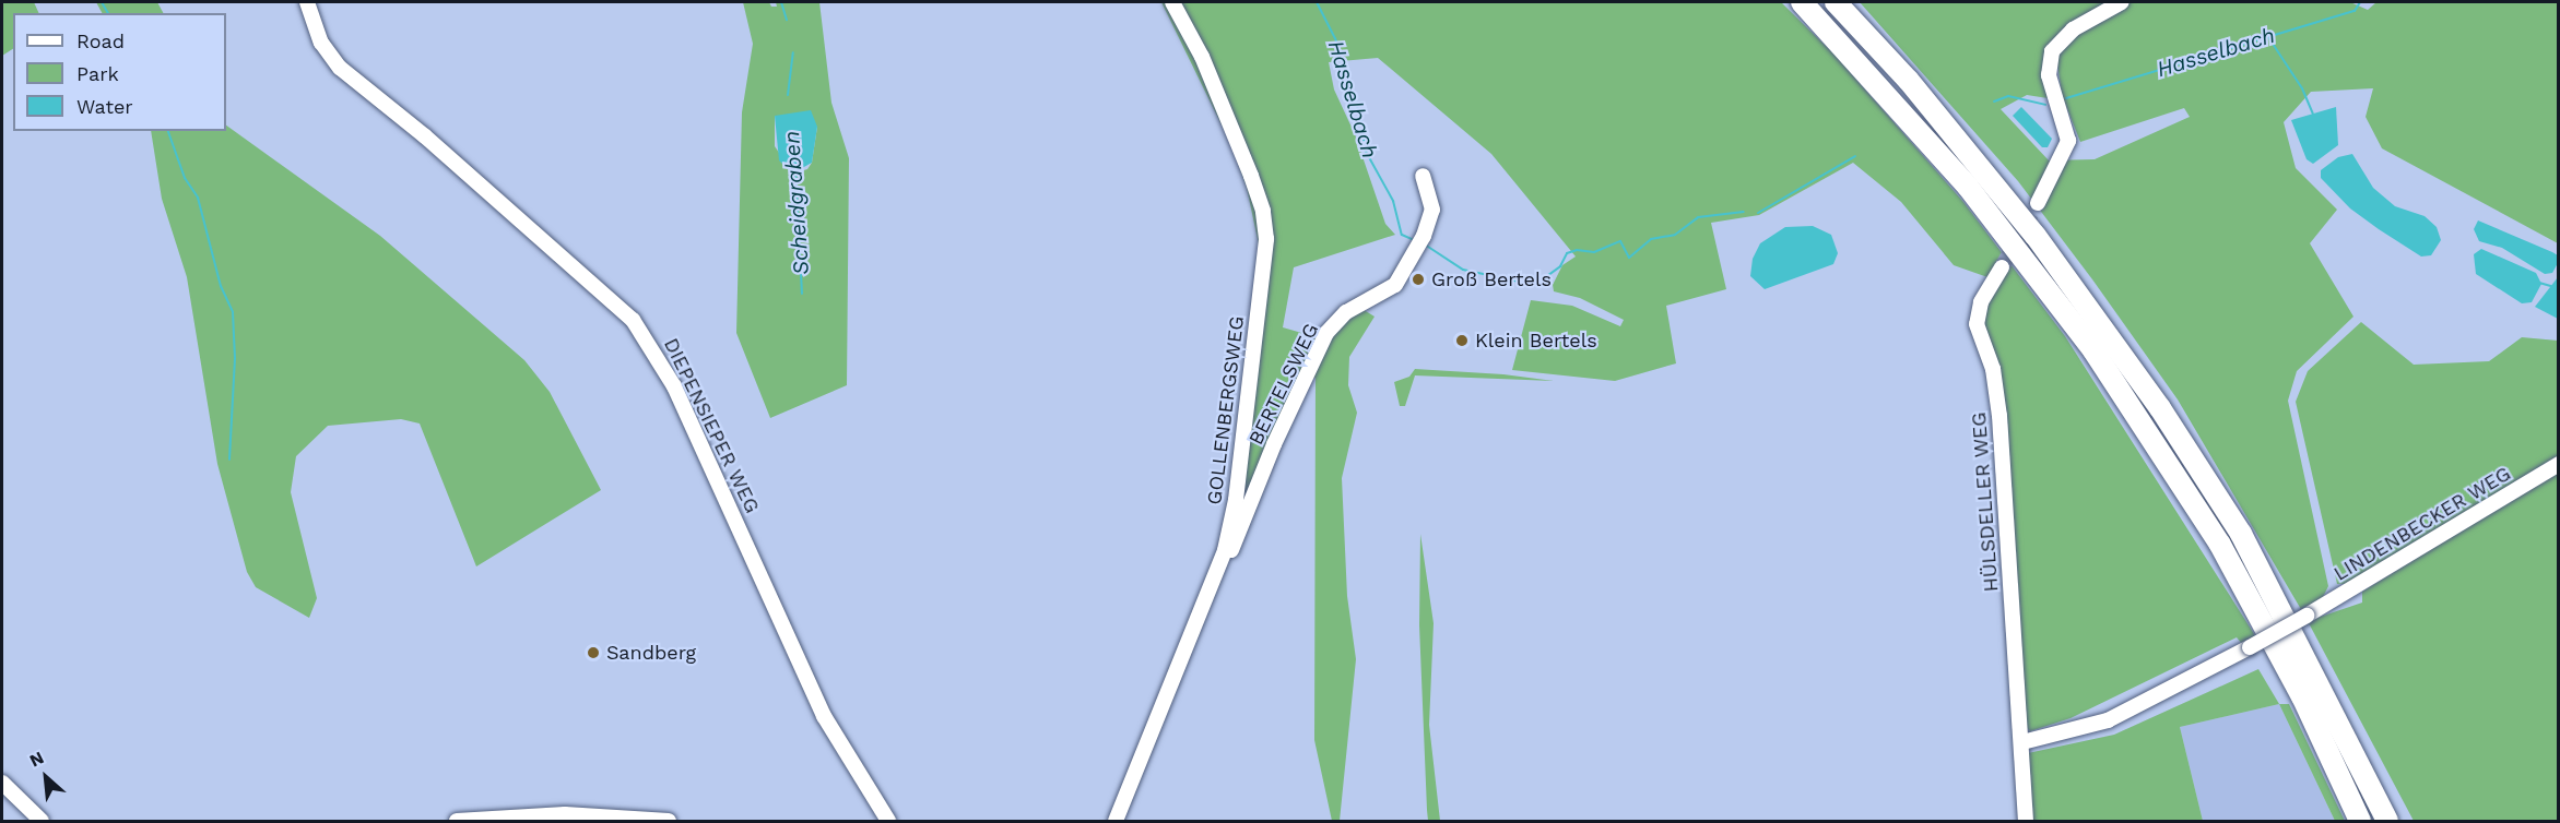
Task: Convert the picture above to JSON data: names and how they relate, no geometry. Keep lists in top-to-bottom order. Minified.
{"streets":{"street":["BERTELSWEG","GOLLENBERGSWEG","DIEPENSIEPER WEG","HÜLSDELLER WEG","LINDENBECKER WEG"]},"crossings":[["BERTELSWEG","GOLLENBERGSWEG"],["HÜLSDELLER WEG","LINDENBECKER WEG"]],"water":["Hasselbach","Scheidgraben"],"places":["Groß Bertels","Klein Bertels","Sandberg"],"legend":["Road","Park","Water"],"north":"top left"}
